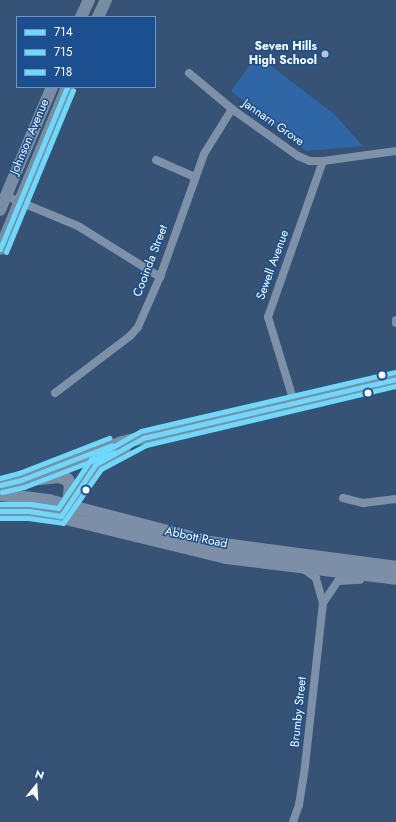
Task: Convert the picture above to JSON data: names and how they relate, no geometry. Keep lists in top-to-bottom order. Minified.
{"streets":{"main road":["Johnson Avenue","Abbott Road"],"street":["Jannarn Grove","Cooinda Street","Sewell Avenue","Brumby Street"]},"crossings":[["Jannarn Grove","Cooinda Street"],["Jannarn Grove","Sewell Avenue"],["Abbott Road","Brumby Street"]],"places":["Seven Hills High School"],"lines":["transit line 718","transit line 714","transit line 715"],"legend":["714","715","718"],"north":"top"}
